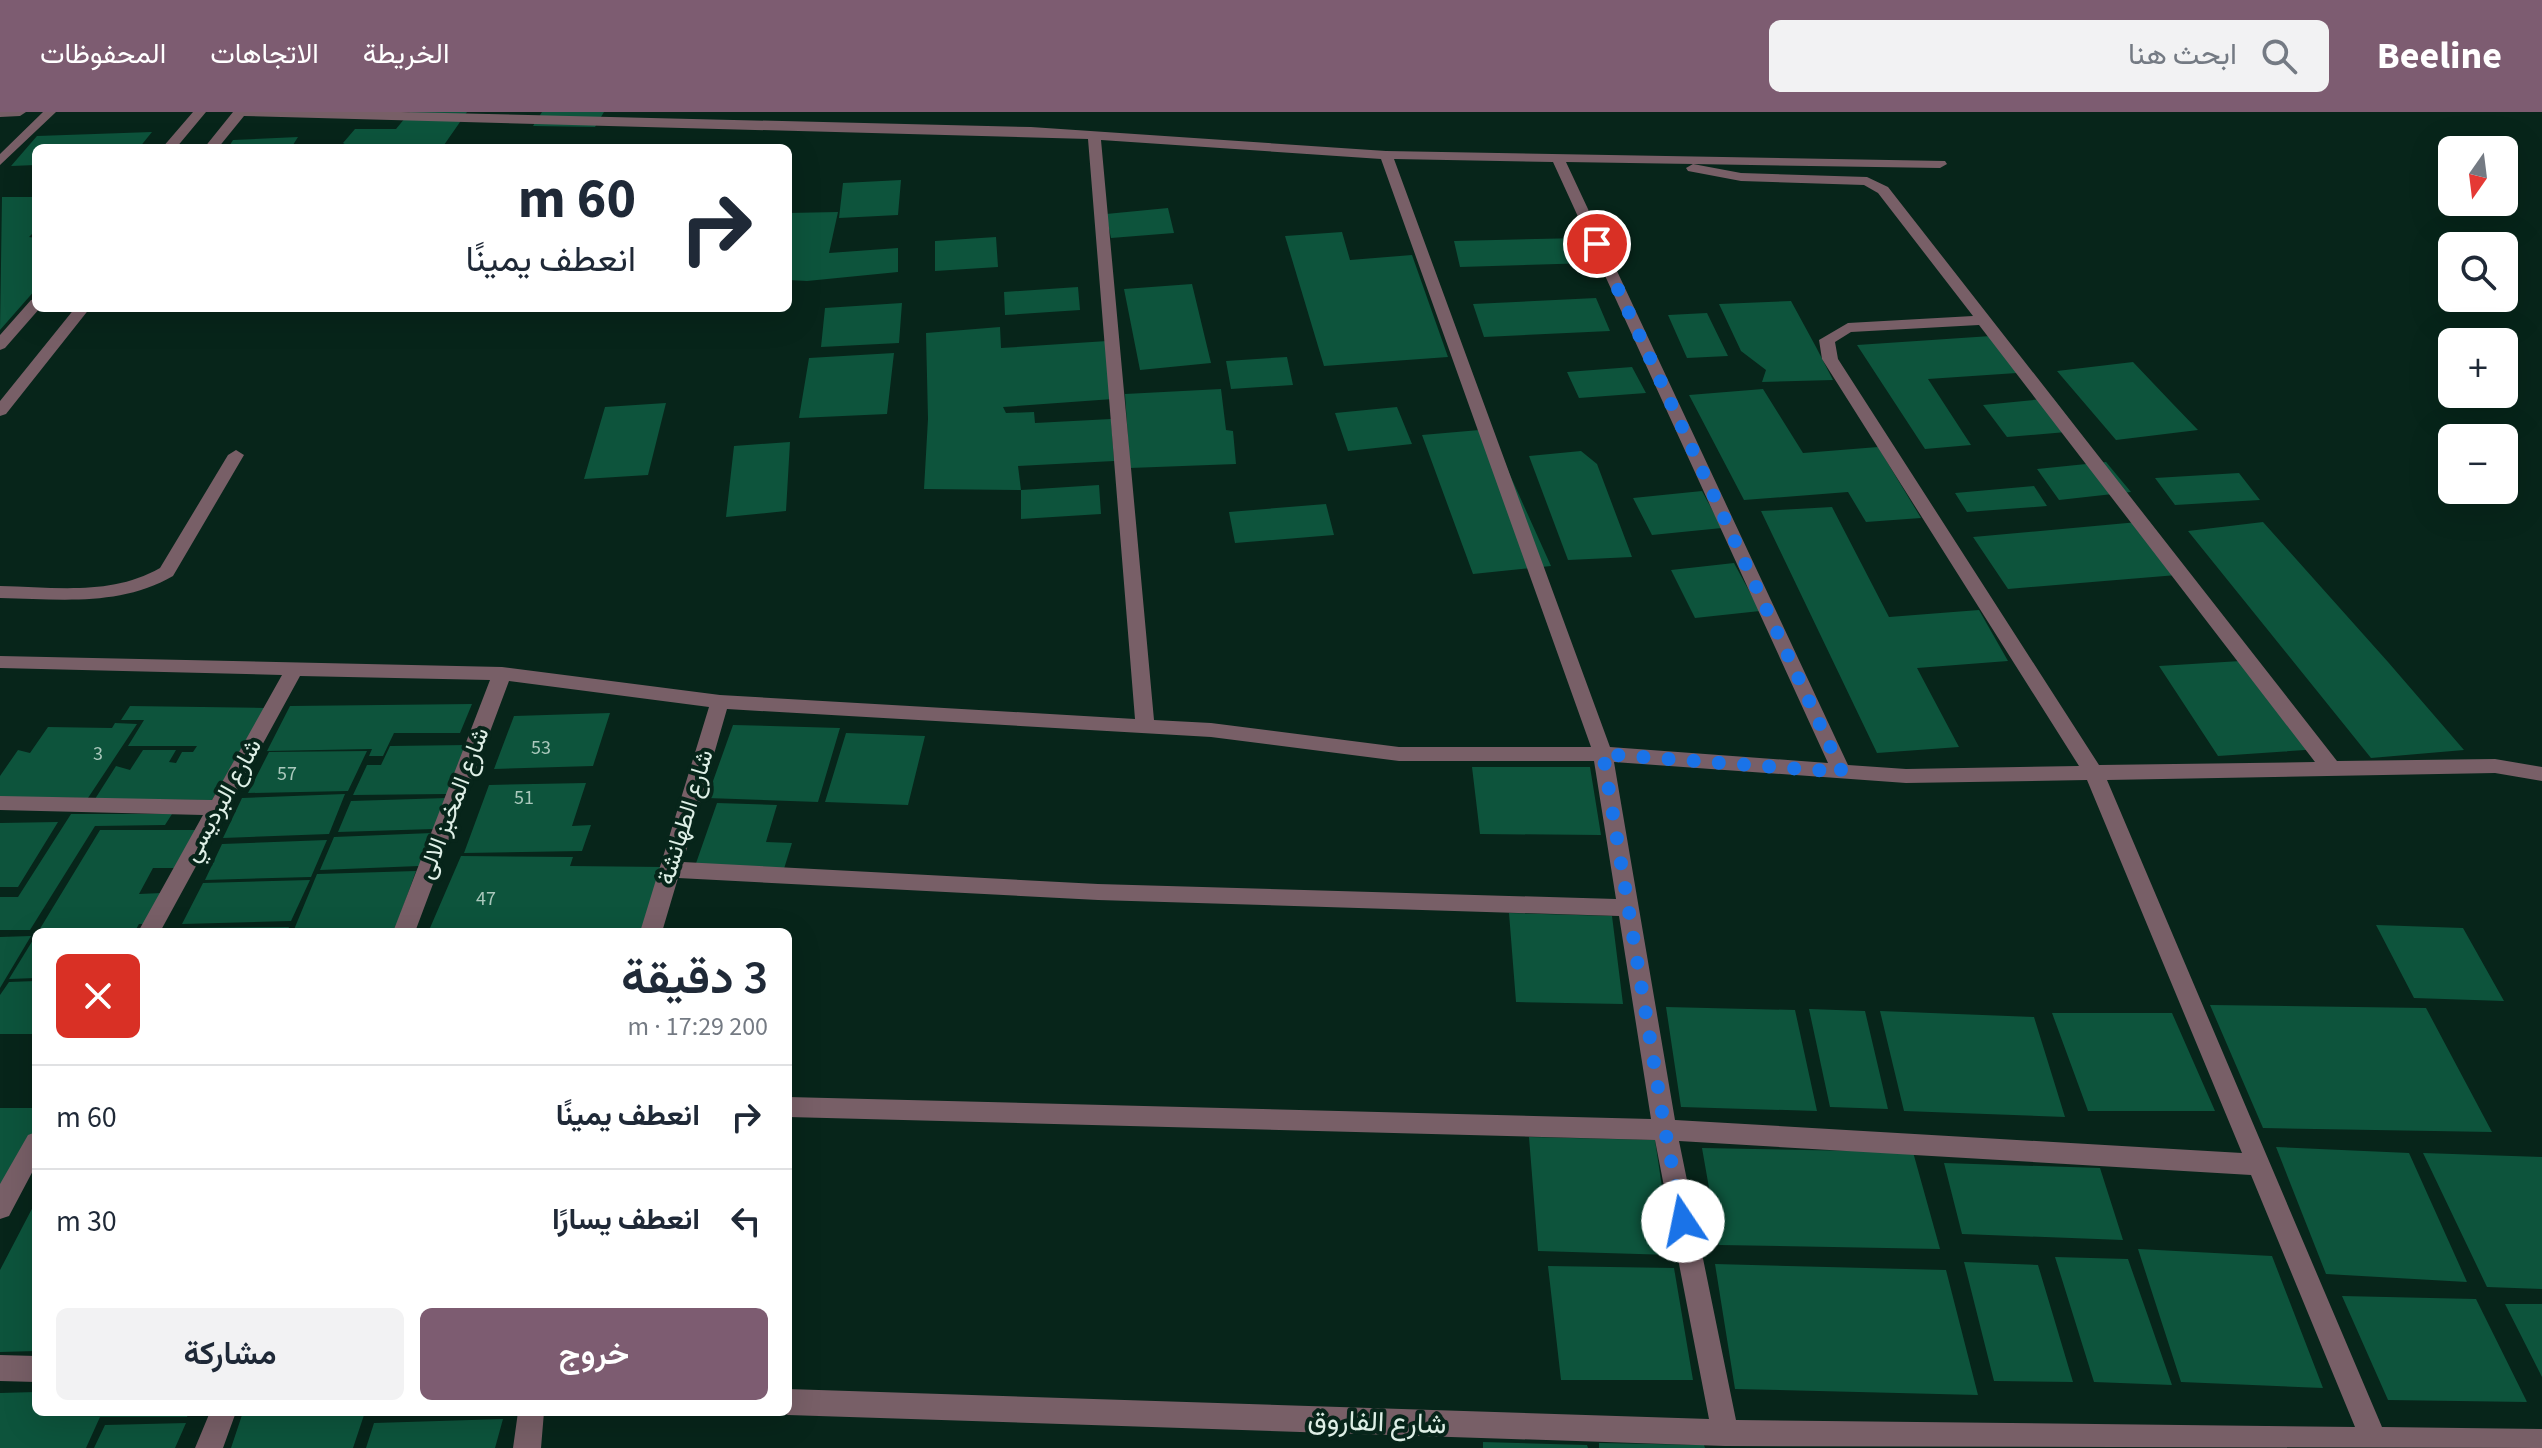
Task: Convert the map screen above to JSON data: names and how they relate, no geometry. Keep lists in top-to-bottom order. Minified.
{"streets":{"street":["شارع البرديسي","شارع المخبز الالى","شارع الطهانشة","شارع الفاروق"]},"house_numbers":["53","3","57","51","47"],"north":"bottom","page":{"header":"Beeline","search":"ابحث هنا","nav":["الخريطة","الاتجاهات","المحفوظات"],"map_buttons":["+","−"],"turn":["60 m","انعطف يمينًا"],"heading":["3 دقيقة","200 m · 17:29"],"list":[{"name":"انعطف يمينًا","value":"60 m"},{"name":"انعطف يسارًا","value":"30 m"}],"buttons":["خروج","مشاركة"]}}
